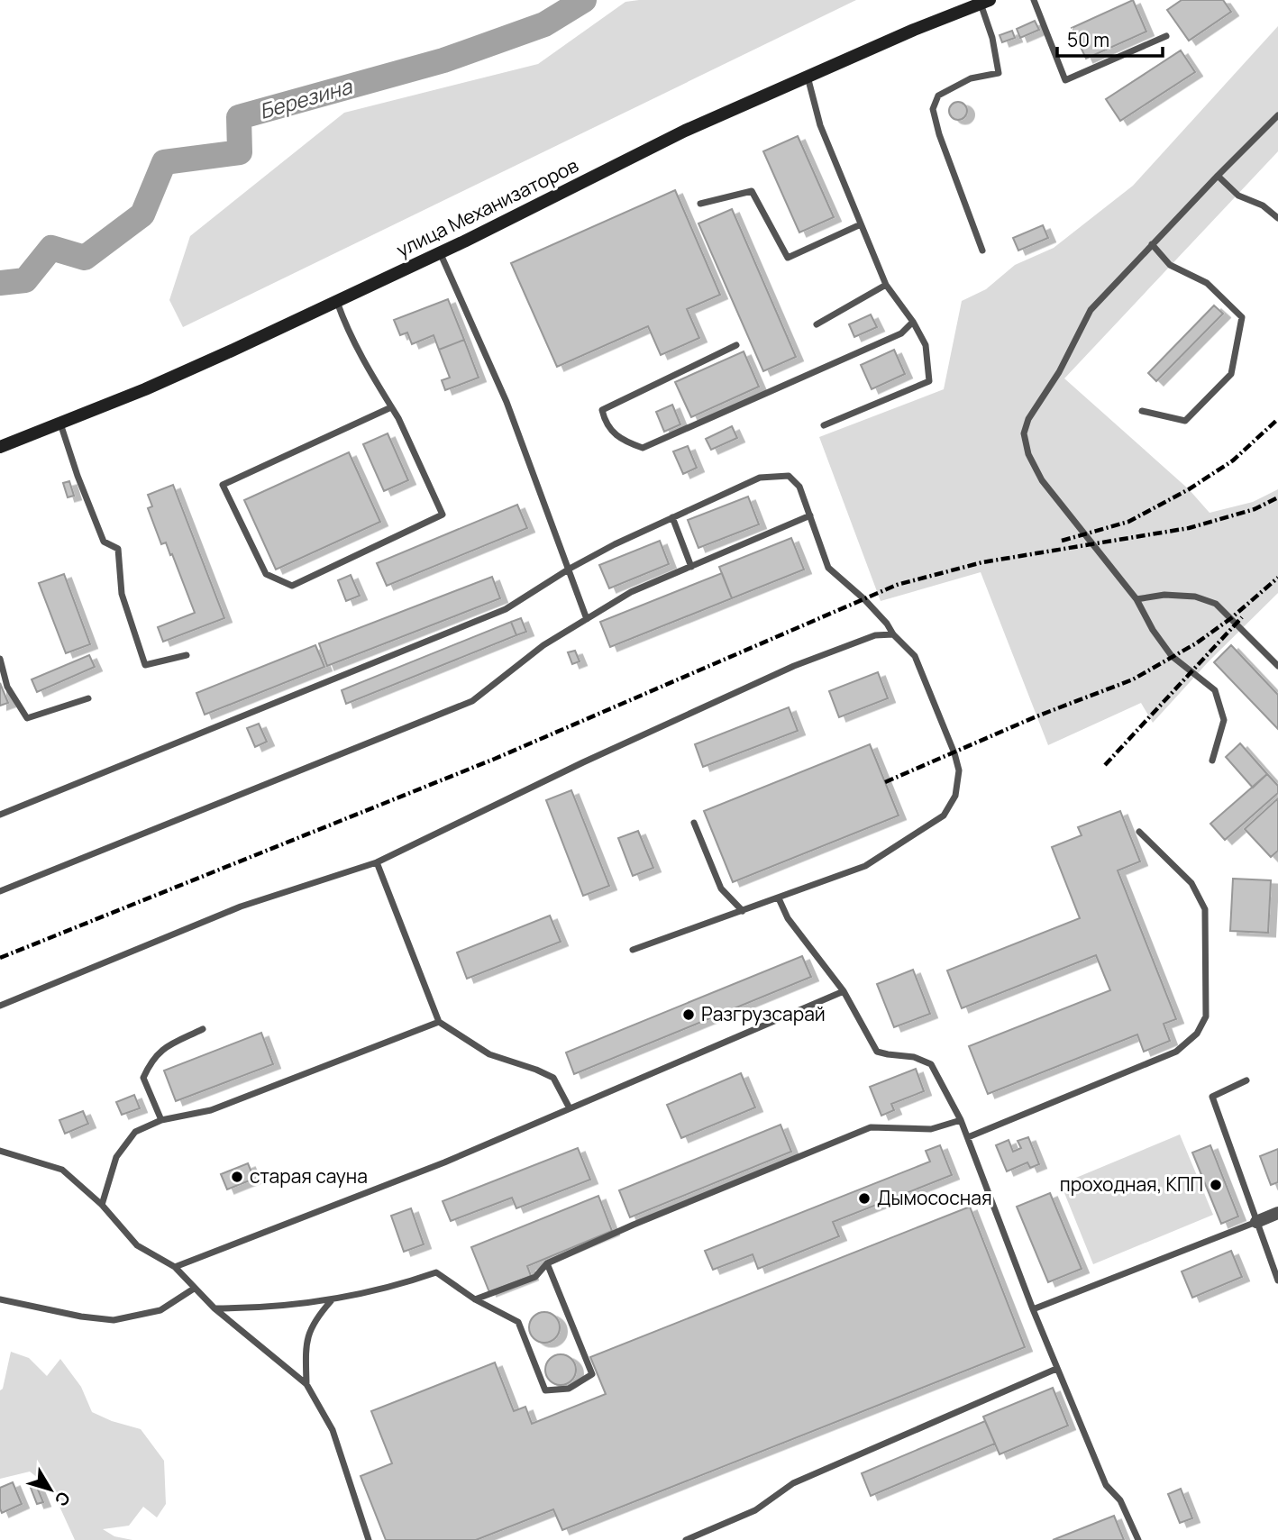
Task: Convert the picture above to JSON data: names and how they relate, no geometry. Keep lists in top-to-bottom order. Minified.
{"streets":{"street":["улица Механизаторов"]},"water":["Березина"],"places":["Разгрузсарай","старая сауна","проходная, КПП","Дымососная"],"scale_bar":"50 m","north":"bottom right"}
